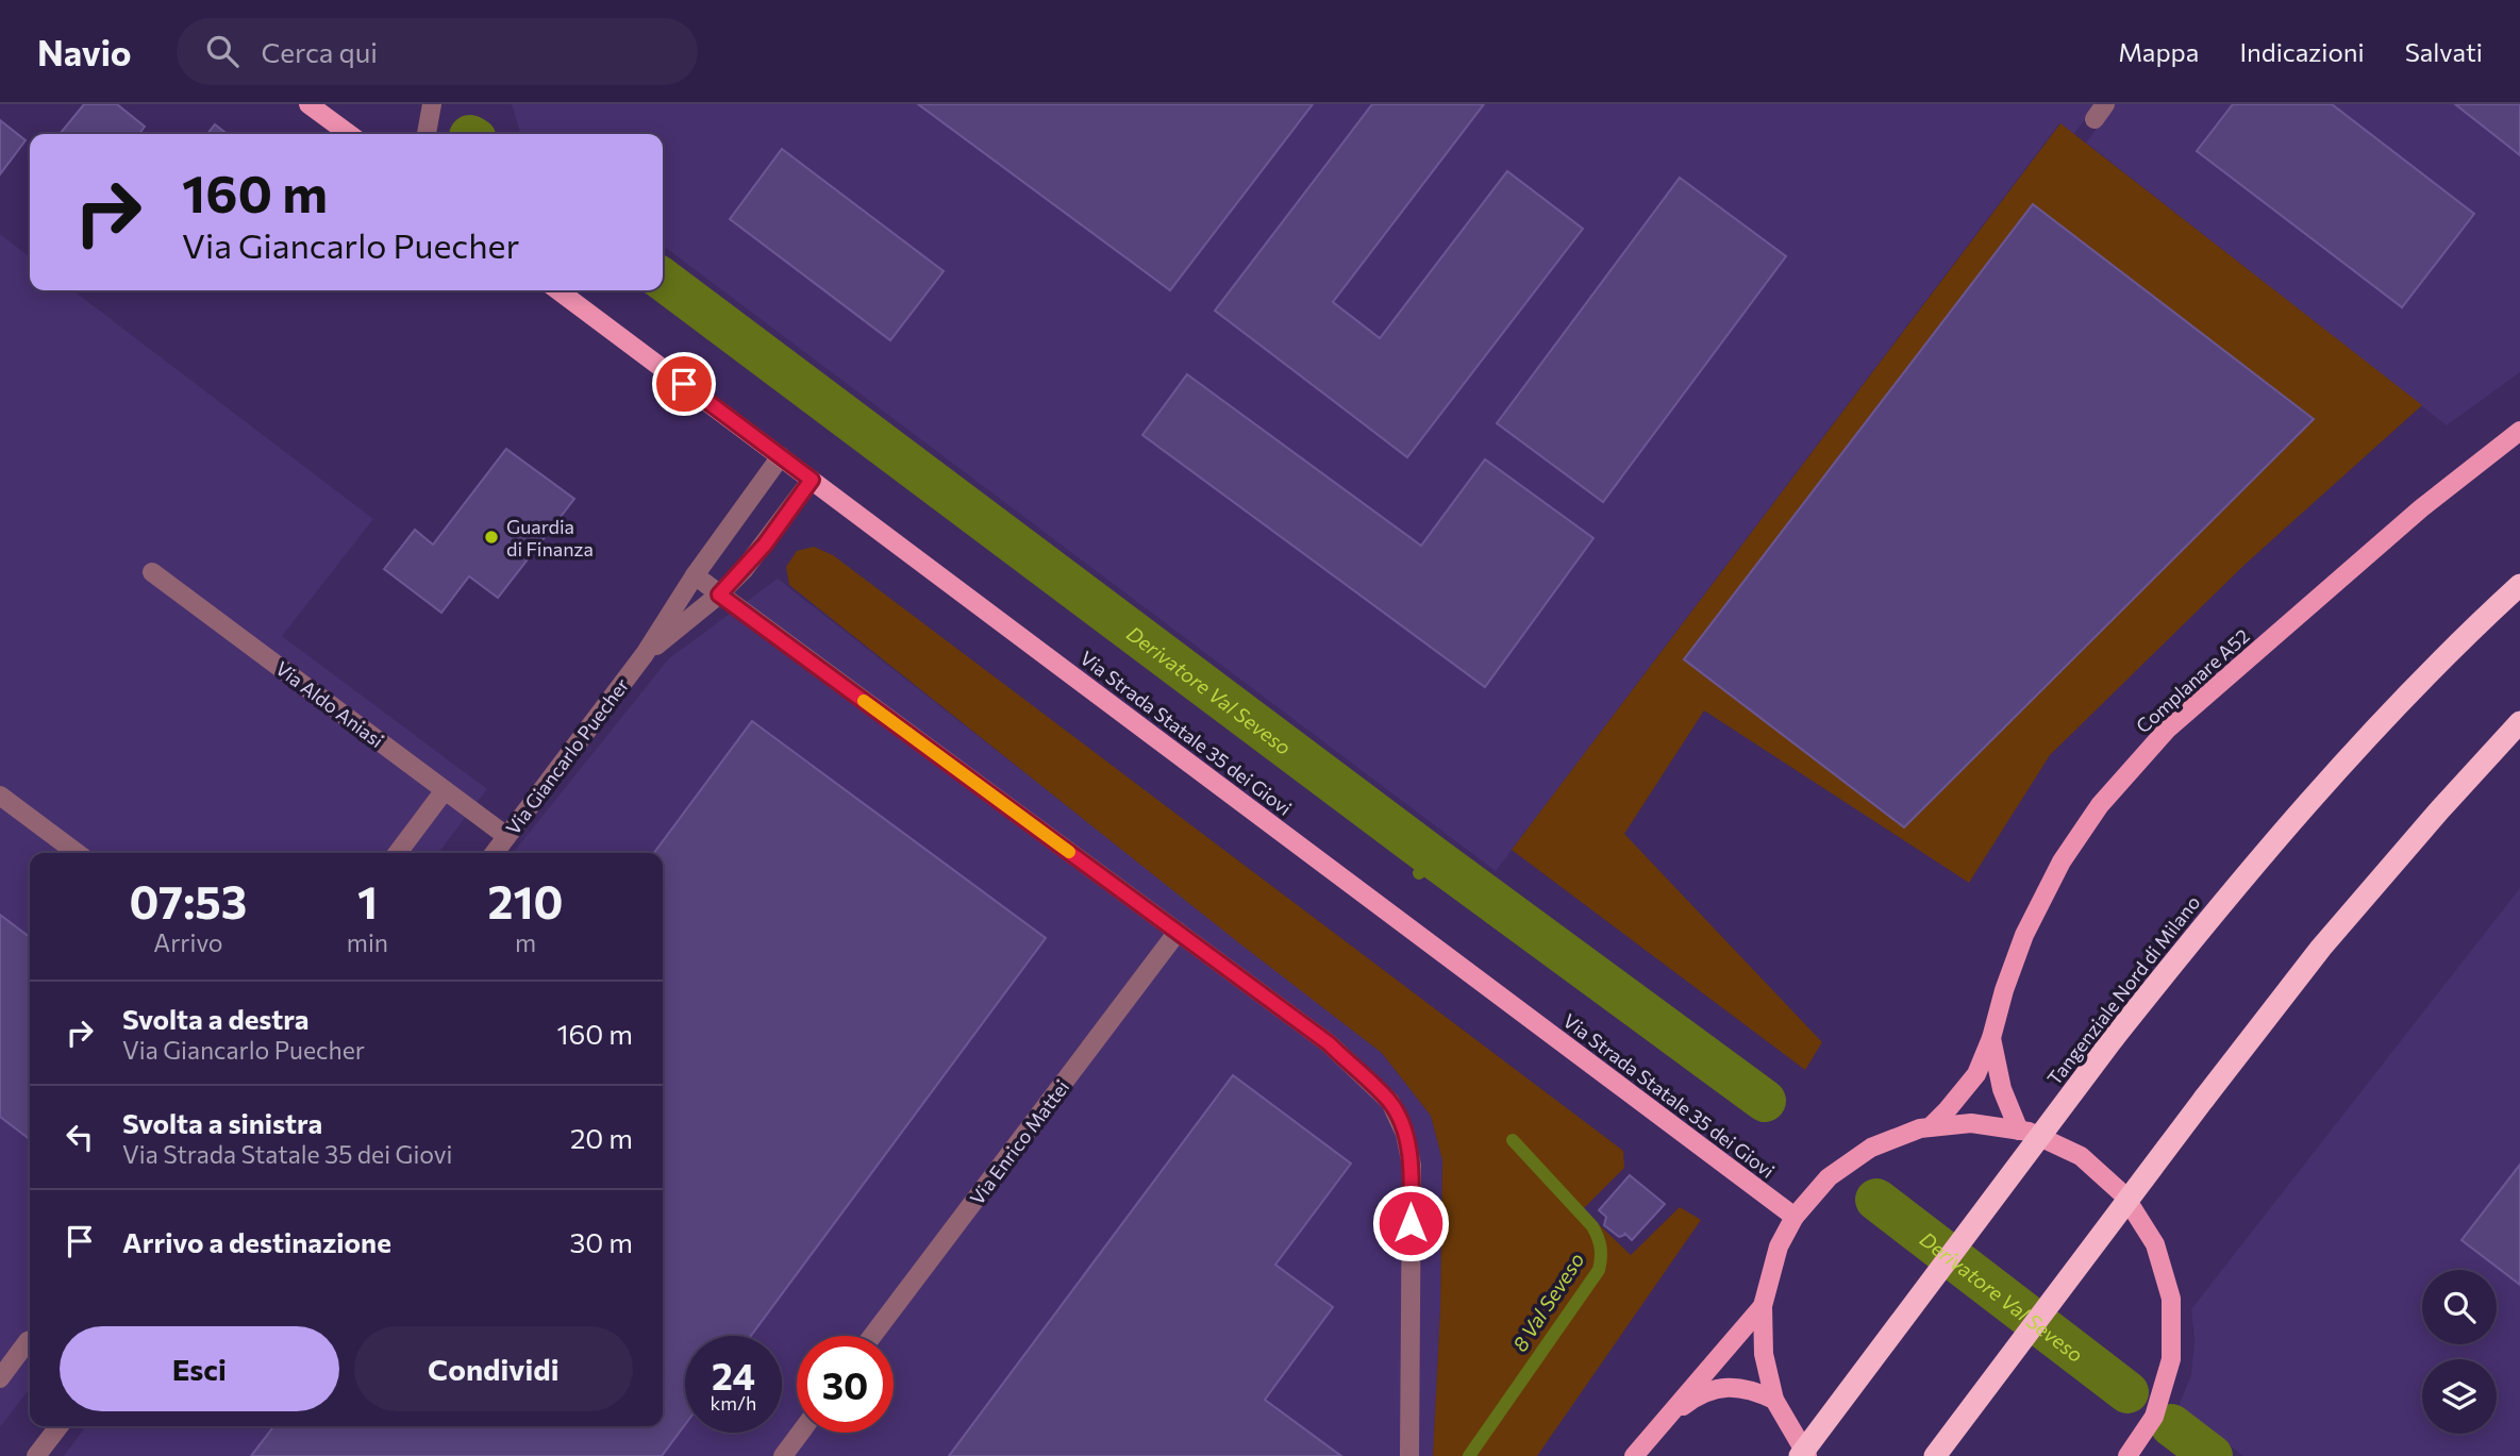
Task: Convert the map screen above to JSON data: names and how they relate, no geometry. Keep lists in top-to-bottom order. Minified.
{"streets":{"highway":["Tangenziale Nord di Milano"],"main road":["Complanare A52","Via Strada Statale 35 dei Giovi"],"street":["Via Aldo Aniasi","Via Giancarlo Puecher","Via Enrico Mattei"]},"crossings":[["Via Aldo Aniasi","Via Giancarlo Puecher"],["Via Strada Statale 35 dei Giovi","Via Giancarlo Puecher"]],"water":["Derivatore Val Seveso","8 Val Seveso"],"places":["Guardia di Finanza"],"page":{"header":"Navio","search":"Cerca qui","nav":["Mappa","Indicazioni","Salvati"],"turn":["160 m","Via Giancarlo Puecher"],"eta":["07:53","Arrivo","1","min","210","m"],"list":[{"name":"Svolta a destra","note":"Via Giancarlo Puecher","value":"160 m"},{"name":"Svolta a sinistra","note":"Via Strada Statale 35 dei Giovi","value":"20 m"},{"name":"Arrivo a destinazione","value":"30 m"}],"buttons":["Esci","Condividi"],"speed":"24 km/h","limit":"30"}}
